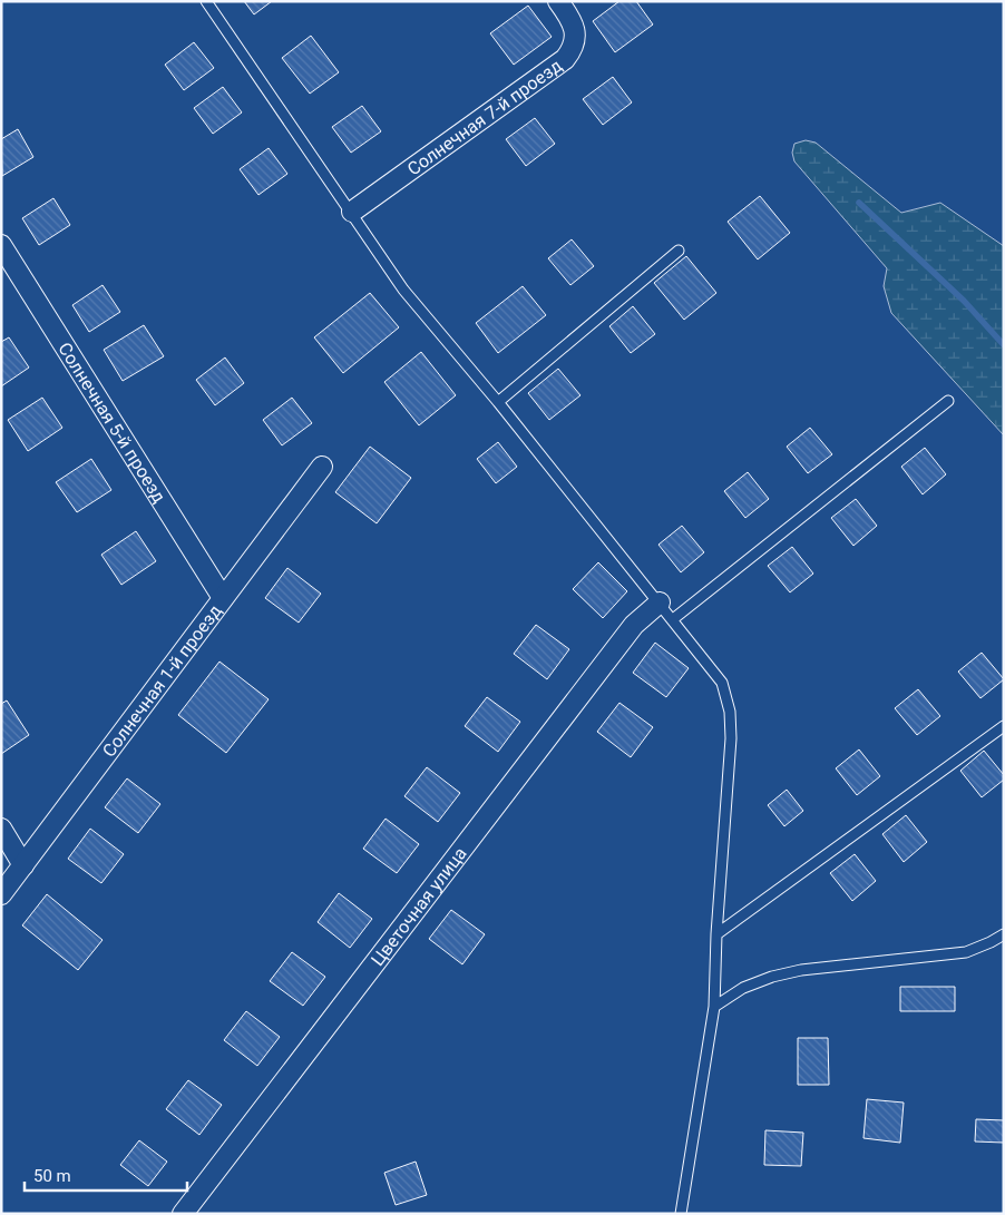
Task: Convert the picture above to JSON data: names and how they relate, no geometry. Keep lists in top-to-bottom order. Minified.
{"streets":{"street":["Солнечная 7-й проезд","Солнечная 5-й проезд","Солнечная 1-й проезд","Цветочная улица"]},"crossings":[["Солнечная 5-й проезд","Солнечная 1-й проезд"]],"scale_bar":"50 m"}
